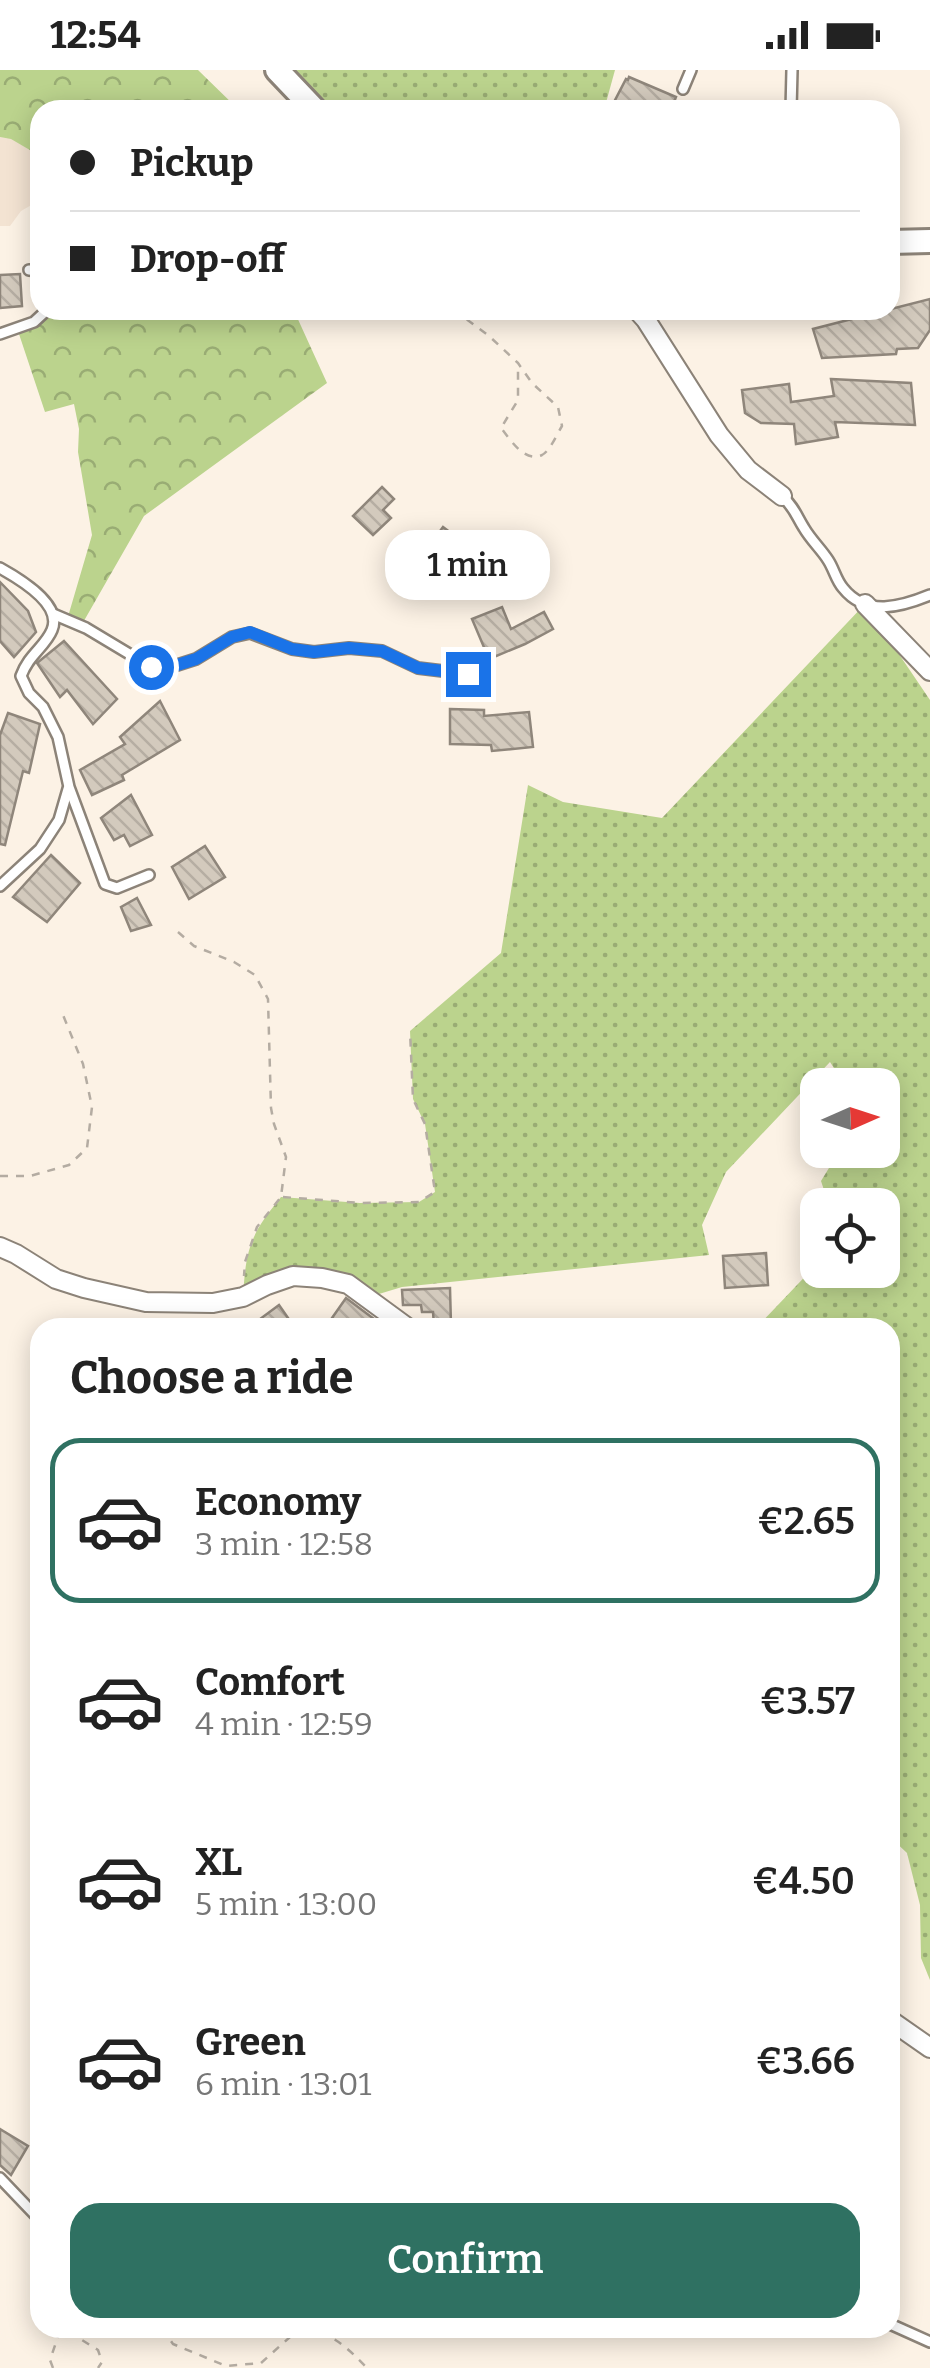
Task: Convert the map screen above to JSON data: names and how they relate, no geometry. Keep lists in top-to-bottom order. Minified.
{"north":"right","page":{"status":"12:54","banner":["Pickup","Drop-off"],"bubble":"1 min","heading":"Choose a ride","list":[{"name":"Economy","note":"3 min · 12:58","value":"€2.65"},{"name":"Comfort","note":"4 min · 12:59","value":"€3.57"},{"name":"XL","note":"5 min · 13:00","value":"€4.50"},{"name":"Green","note":"6 min · 13:01","value":"€3.66"}],"buttons":"Confirm"}}
